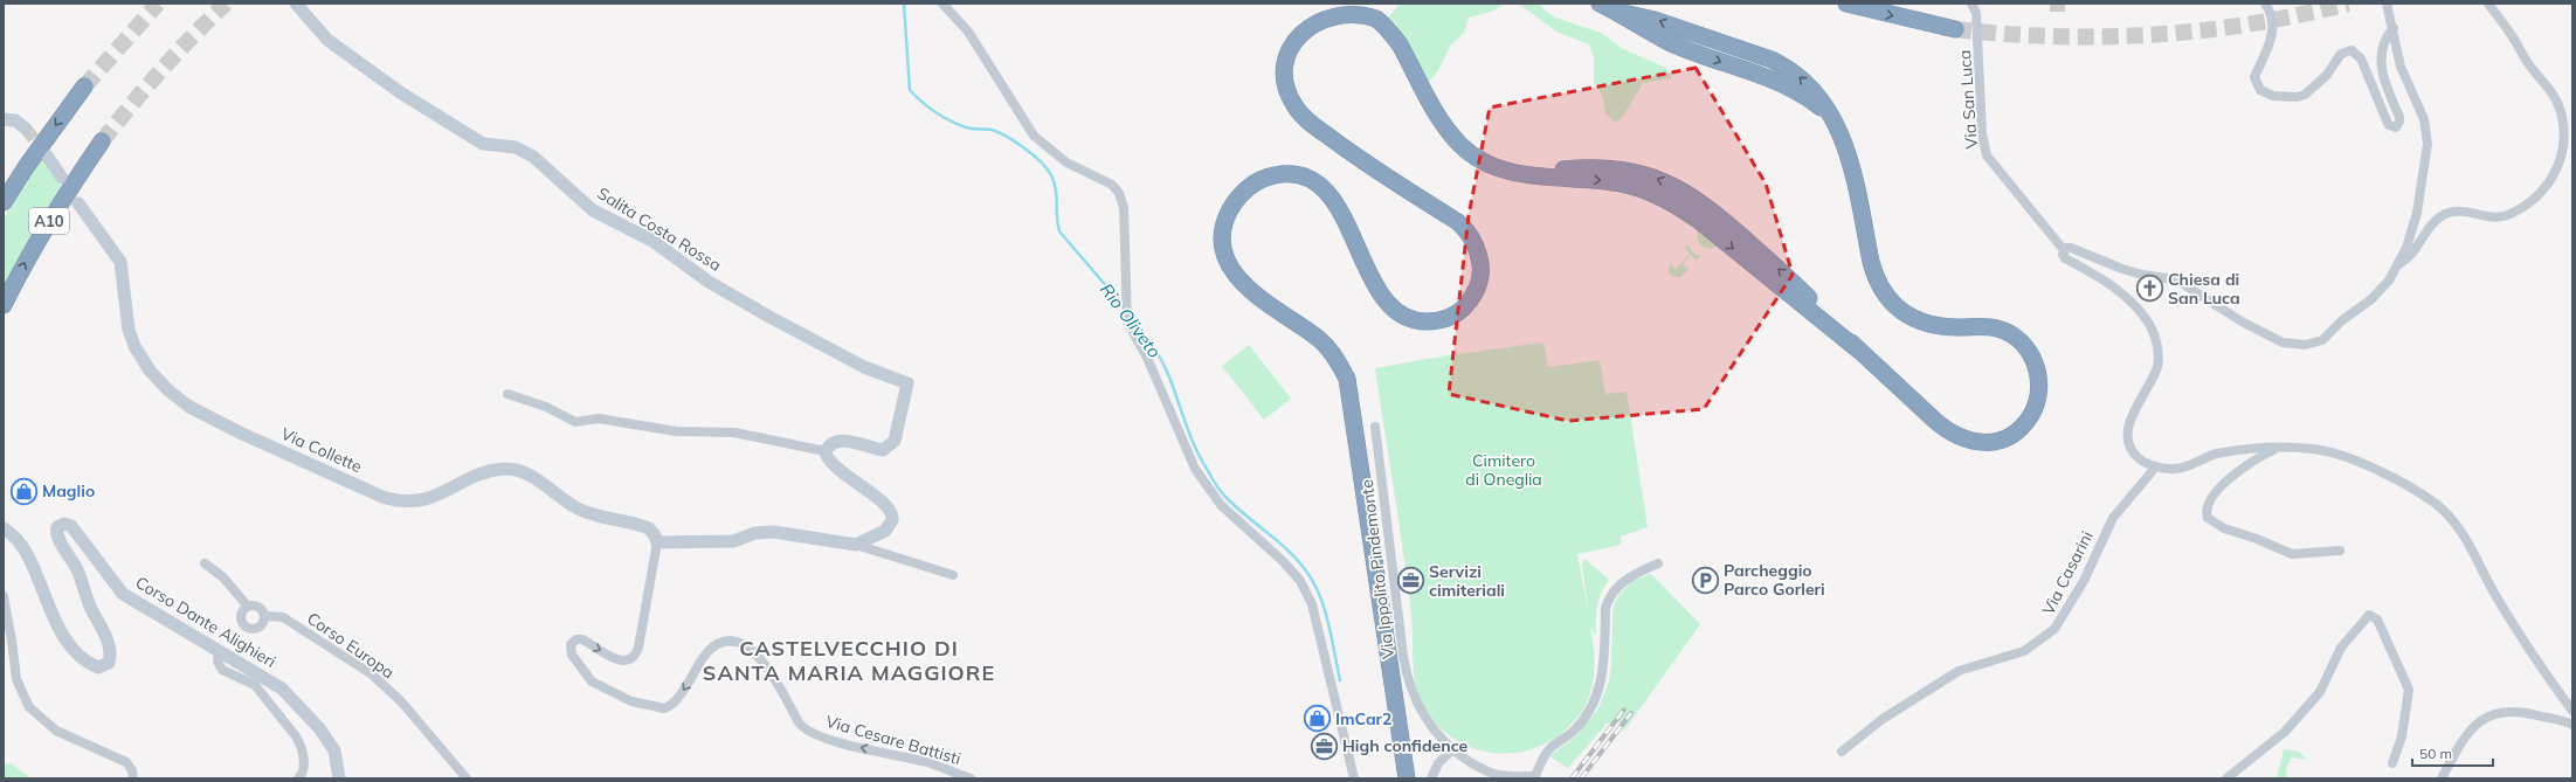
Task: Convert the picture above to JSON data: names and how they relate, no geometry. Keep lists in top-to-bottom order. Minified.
{"streets":{"highway":["A10"],"street":["Via San Luca","Salita Costa Rossa","Via Collette","Via Ippolito Pindemonte","Via Casarini","Corso Dante Alighieri","Corso Europa","Via Cesare Battisti"]},"crossings":[["Via San Luca","Via Casarini"],["Via Collette","Via Cesare Battisti"]],"districts":["CASTELVECCHIO DI SANTA MARIA MAGGIORE"],"water":["Rio Oliveto"],"parks":["Cimitero di Oneglia"],"places":{"church":["Chiesa di San Luca"],"shop":["Maglio","ImCar2"],"parking":["Parcheggio Parco Gorleri"],"office":["Servizi cimiteriali","High confidence"]},"scale_bar":"50 m"}
